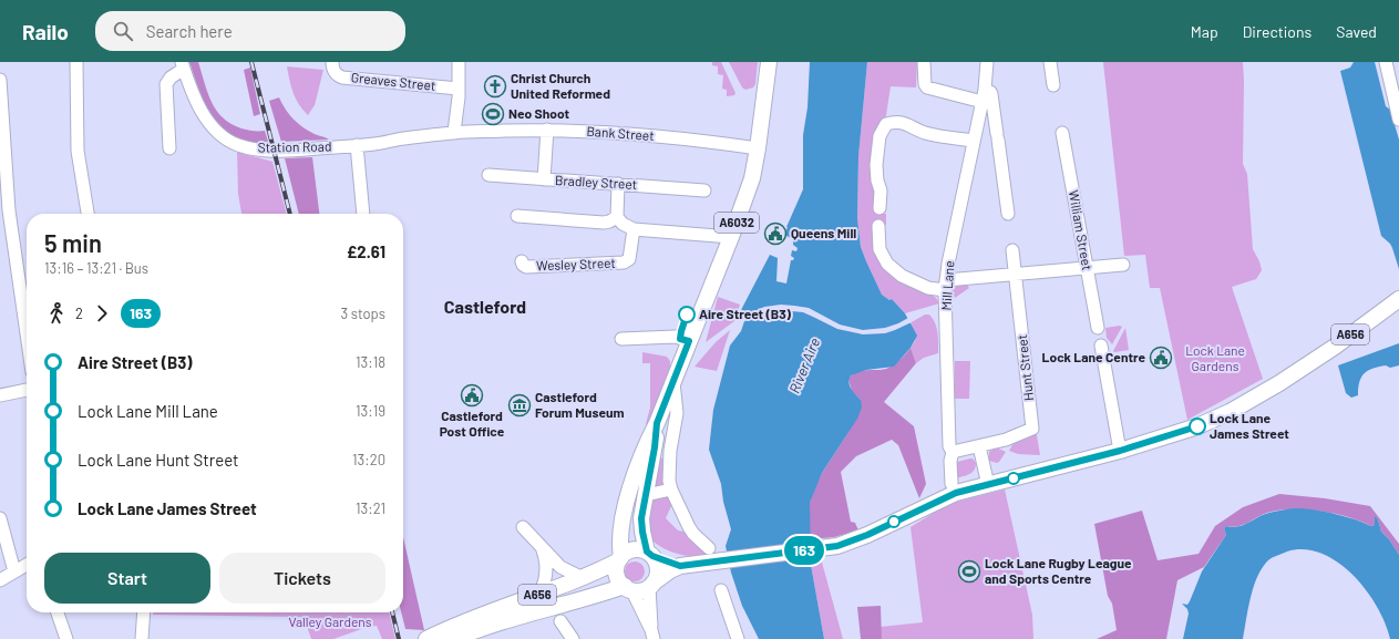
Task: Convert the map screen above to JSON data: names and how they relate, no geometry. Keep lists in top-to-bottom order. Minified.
{"streets":{"main road":["A6032","A656"],"street":["Greaves Street","Bank Street","Station Road","Bradley Street","William Street","Wesley Street","Mill Lane","Hunt Street"]},"crossings":[["Bank Street","Station Road"],["Bank Street","A6032"],["A6032","A656"],["Mill Lane","Hunt Street"]],"districts":["Castleford"],"water":["River Aire"],"parks":["Lock Lane Gardens","Valley Gardens"],"places":{"church":["Christ Church United Reformed"],"sports":["Neo Shoot","Lock Lane Rugby League and Sports Centre"],"public building":["Queens Mill","Lock Lane Centre","Castleford Post Office"],"other":["Aire Street (B3)","Lock Lane James Street"],"museum":["Castleford Forum Museum"]},"lines":["bus line 163"],"page":{"header":"Railo","search":"Search here","nav":["Map","Directions","Saved"],"on_map":"163","heading":["5 min","13:16 – 13:21 · Bus","£2.61"],"legs":["2","163","3 stops"],"list":[{"name":"Aire Street (B3)","value":"13:18"},{"name":"Lock Lane Mill Lane","value":"13:19"},{"name":"Lock Lane Hunt Street","value":"13:20"},{"name":"Lock Lane James Street","value":"13:21"}],"buttons":["Start","Tickets"]}}
